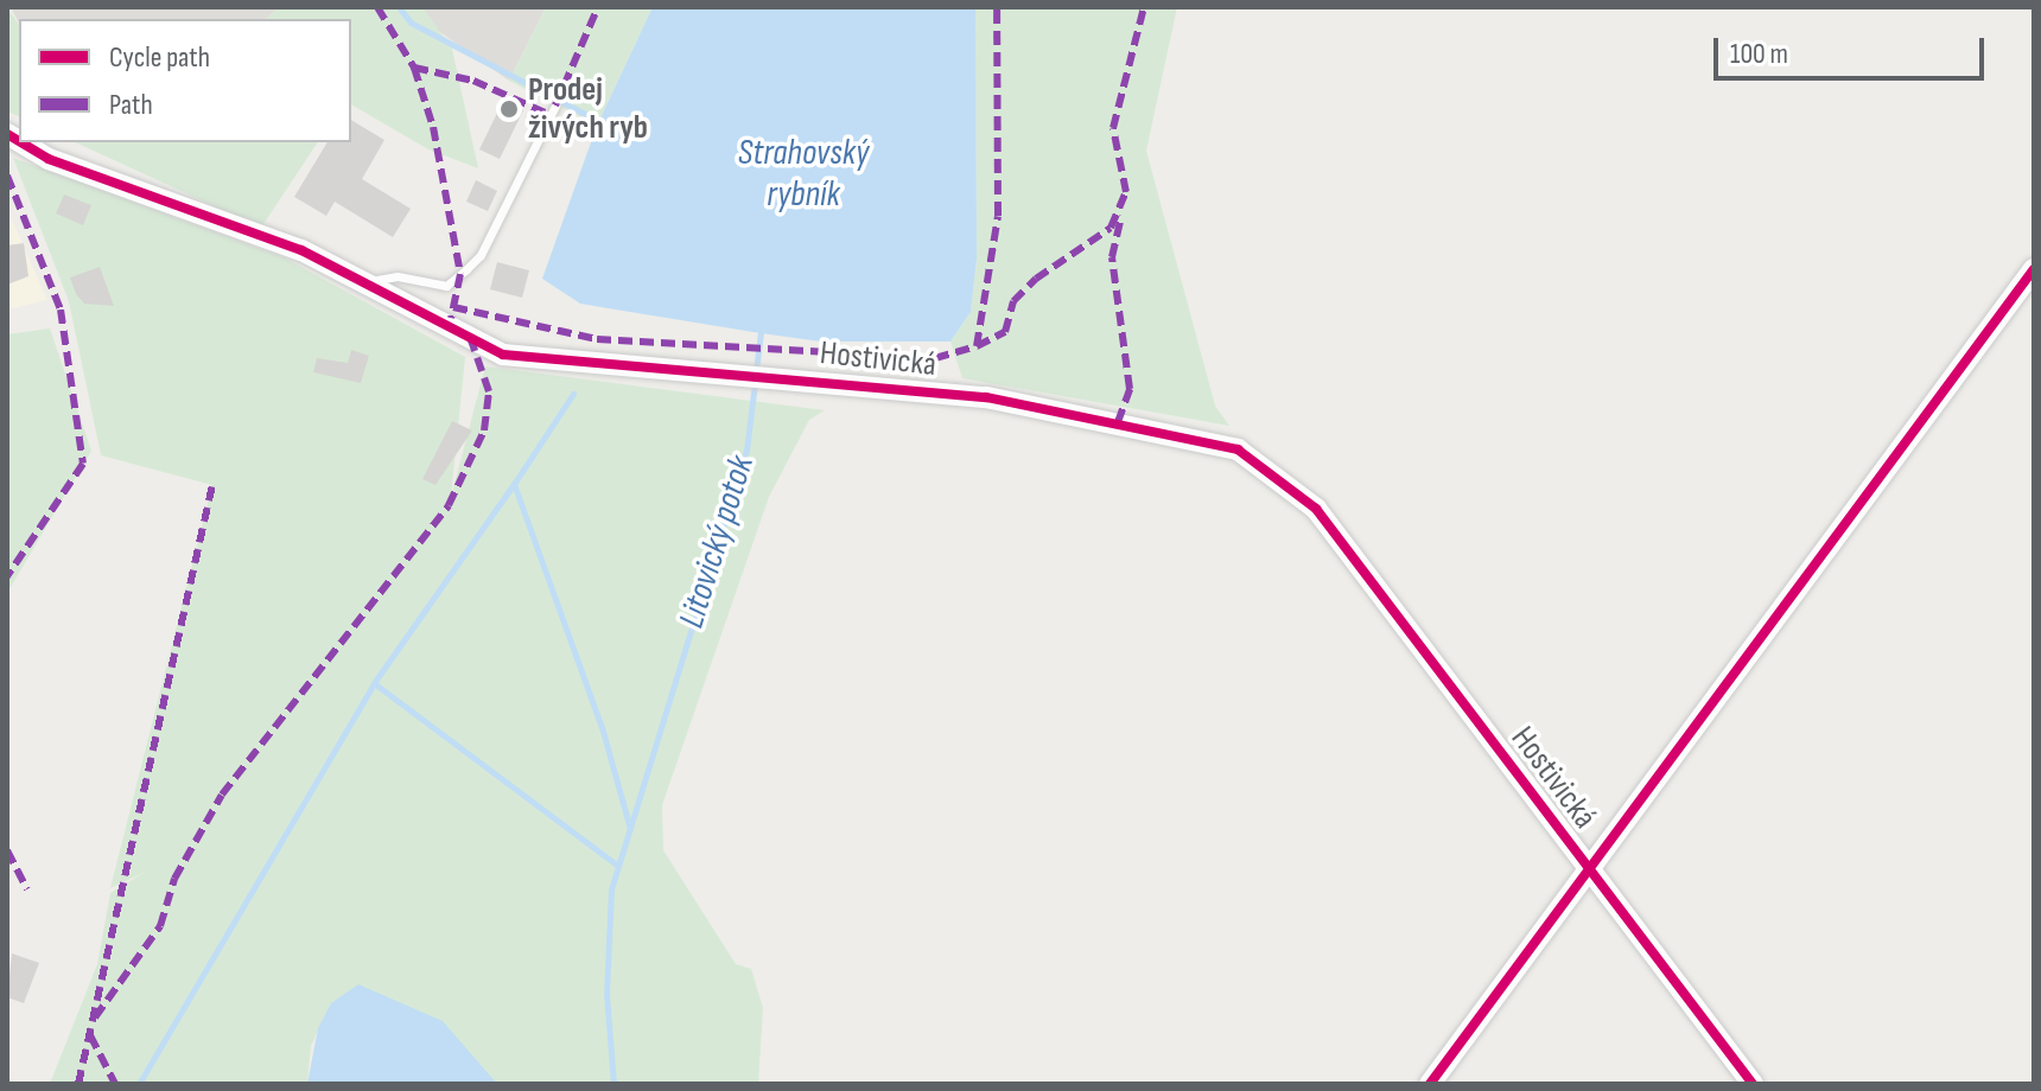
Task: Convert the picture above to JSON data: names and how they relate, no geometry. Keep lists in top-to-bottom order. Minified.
{"streets":{"street":["Hostivická"]},"water":["Strahovský rybník","Litovický potok"],"places":["Prodej živých ryb"],"legend":["Cycle path","Path"],"scale_bar":"100 m"}
